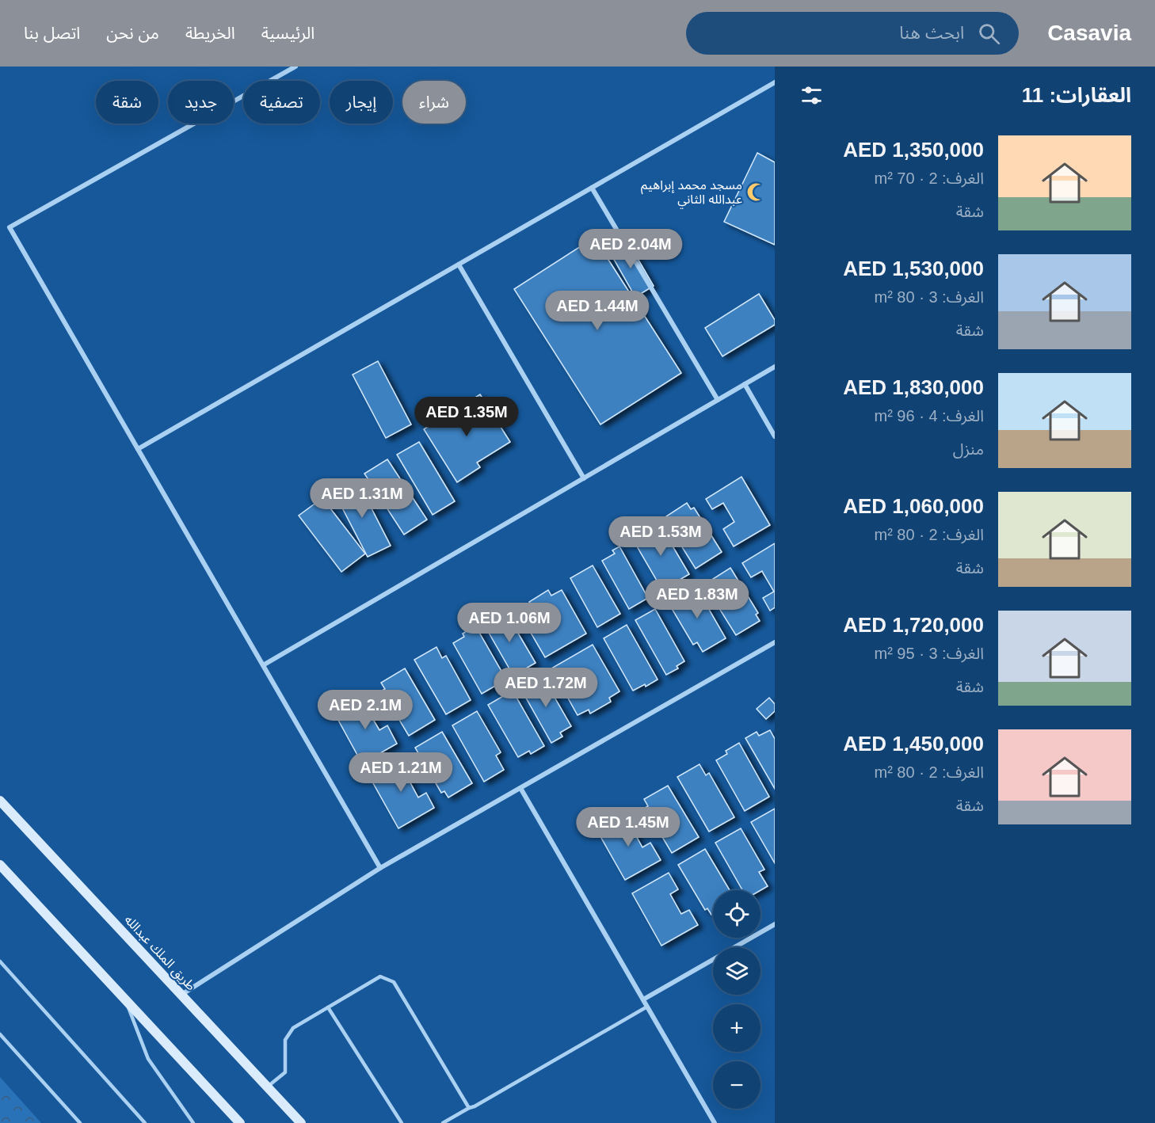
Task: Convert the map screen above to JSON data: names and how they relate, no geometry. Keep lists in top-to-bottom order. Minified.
{"streets":{"street":["طريق الملك عبدالله"]},"places":{"mosque":["مسجد محمد إبراهيم عبدالله الثاني"]},"page":{"header":"Casavia","search":"ابحث هنا","nav":["الرئيسية","الخريطة","من نحن","اتصل بنا"],"heading":"العقارات: 11","chip":["شراء","إيجار","تصفية","جديد","شقة"],"list":[{"name":"AED 1,350,000","note":"الغرف: 2 · 70 m² · شقة"},{"name":"AED 1,530,000","note":"الغرف: 3 · 80 m² · شقة"},{"name":"AED 1,830,000","note":"الغرف: 4 · 96 m² · منزل"},{"name":"AED 1,060,000","note":"الغرف: 2 · 80 m² · شقة"},{"name":"AED 1,720,000","note":"الغرف: 3 · 95 m² · شقة"},{"name":"AED 1,450,000","note":"الغرف: 2 · 80 m² · شقة"}],"price":["AED 2.04M","AED 1.44M","AED 1.35M","AED 1.31M","AED 1.53M","AED 1.83M","AED 1.06M","AED 1.72M","AED 2.1M","AED 1.21M","AED 1.45M"],"map_buttons":["+","−"]}}
